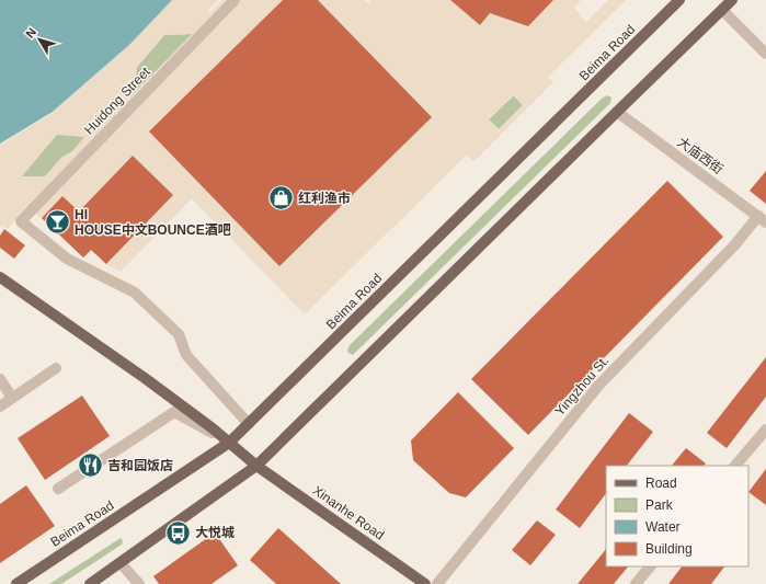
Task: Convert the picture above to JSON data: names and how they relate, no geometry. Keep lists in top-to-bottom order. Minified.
{"streets":{"main road":["Beima Road","Xinanhe Road"],"street":["Huidong Street","大庙西街","Yingzhou St."]},"crossings":[["Beima Road","Huidong Street"],["Beima Road","Xinanhe Road"],["大庙西街","Yingzhou St."]],"places":{"shop":["红利渔市"],"bar":["HI HOUSE中文BOUNCE酒吧"],"restaurant":["吉和园饭店"],"bus stop":["大悦城"]},"legend":["Road","Park","Water","Building"],"north":"top left"}
